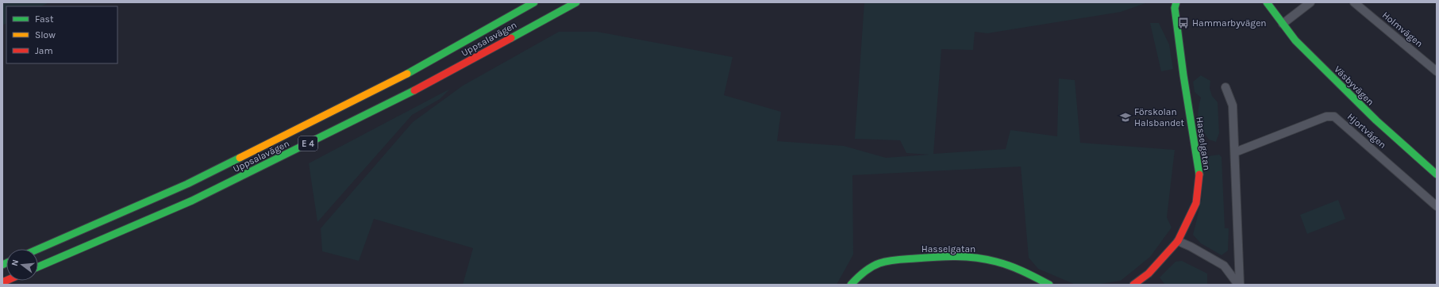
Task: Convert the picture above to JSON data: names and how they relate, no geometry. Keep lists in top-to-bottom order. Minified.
{"streets":{"main road":["Uppsalavägen","Väsbyvägen","E 4","Hasselgatan"],"street":["Holmvägen","Hjortvägen"]},"places":{"bus stop":["Hammarbyvägen"],"school or university":["Förskolan Halsbandet"]},"legend":["Fast","Slow","Jam"],"north":"left"}
